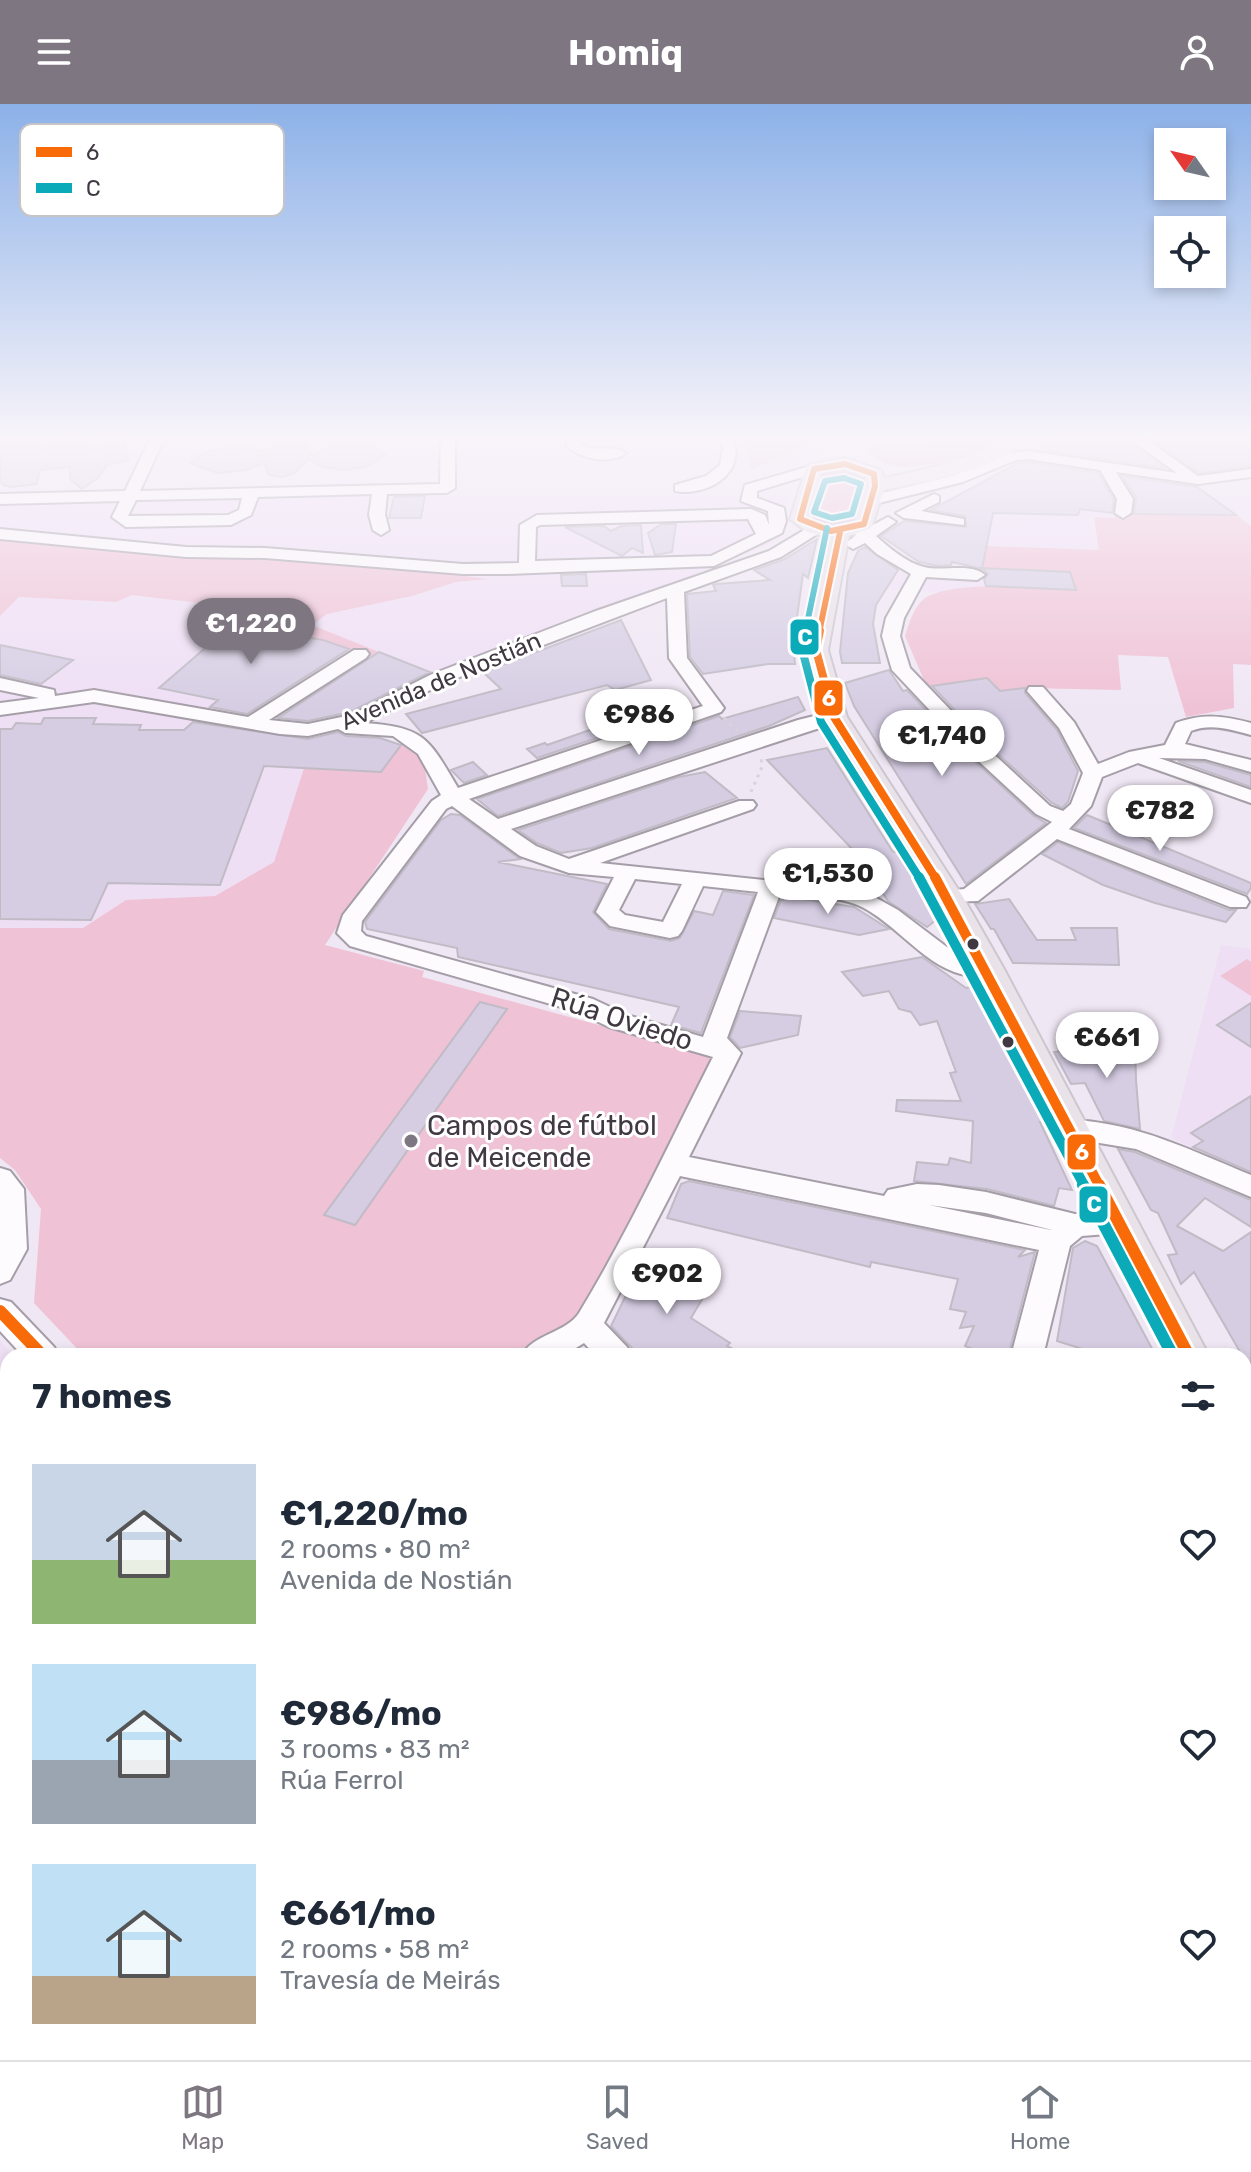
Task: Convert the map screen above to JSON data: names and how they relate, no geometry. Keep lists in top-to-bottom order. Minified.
{"streets":{"street":["Avenida de Nostián","Rúa Oviedo"]},"places":["Campos de fútbol de Meicende"],"lines":["transit line 6","transit line C"],"legend":["6","C"],"north":"top left","page":{"header":"Homiq","price":["€1,220","€986","€1,740","€782","€1,530","€661","€902"],"heading":"7 homes","list":[{"name":"€1,220/mo","note":"2 rooms · 80 m² · Avenida de Nostián"},{"name":"€986/mo","note":"3 rooms · 83 m² · Rúa Ferrol"},{"name":"€661/mo","note":"2 rooms · 58 m² · Travesía de Meirás"}],"tabs":["Map","Saved","Home"]}}
